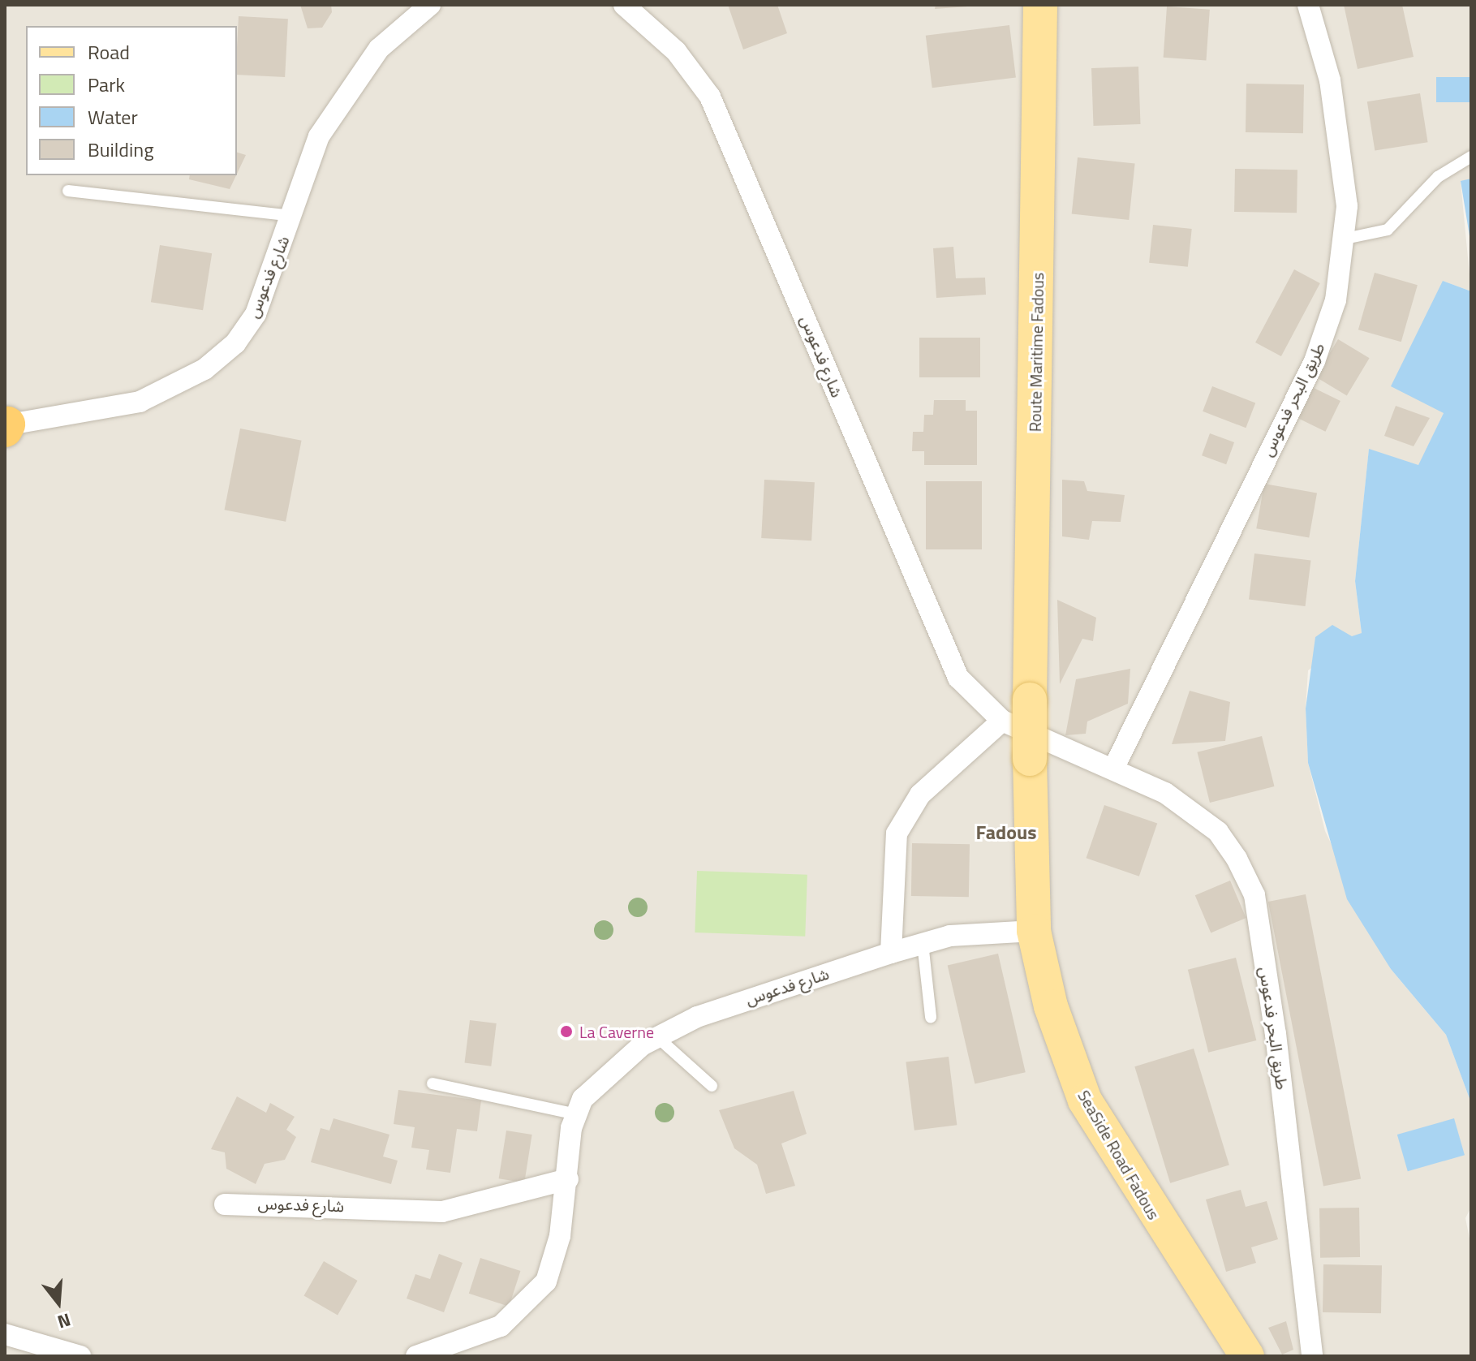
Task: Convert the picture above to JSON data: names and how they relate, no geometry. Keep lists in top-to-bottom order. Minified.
{"streets":{"main road":["Route Maritime Fadous","SeaSide Road Fadous"],"street":["شارع فدعوس","طريق البحر فدعوس"]},"crossings":[["شارع فدعوس","طريق البحر فدعوس"],["شارع فدعوس","SeaSide Road Fadous"],["Route Maritime Fadous","SeaSide Road Fadous"]],"districts":["Fadous"],"places":["La Caverne"],"legend":["Road","Park","Water","Building"],"north":"bottom"}
